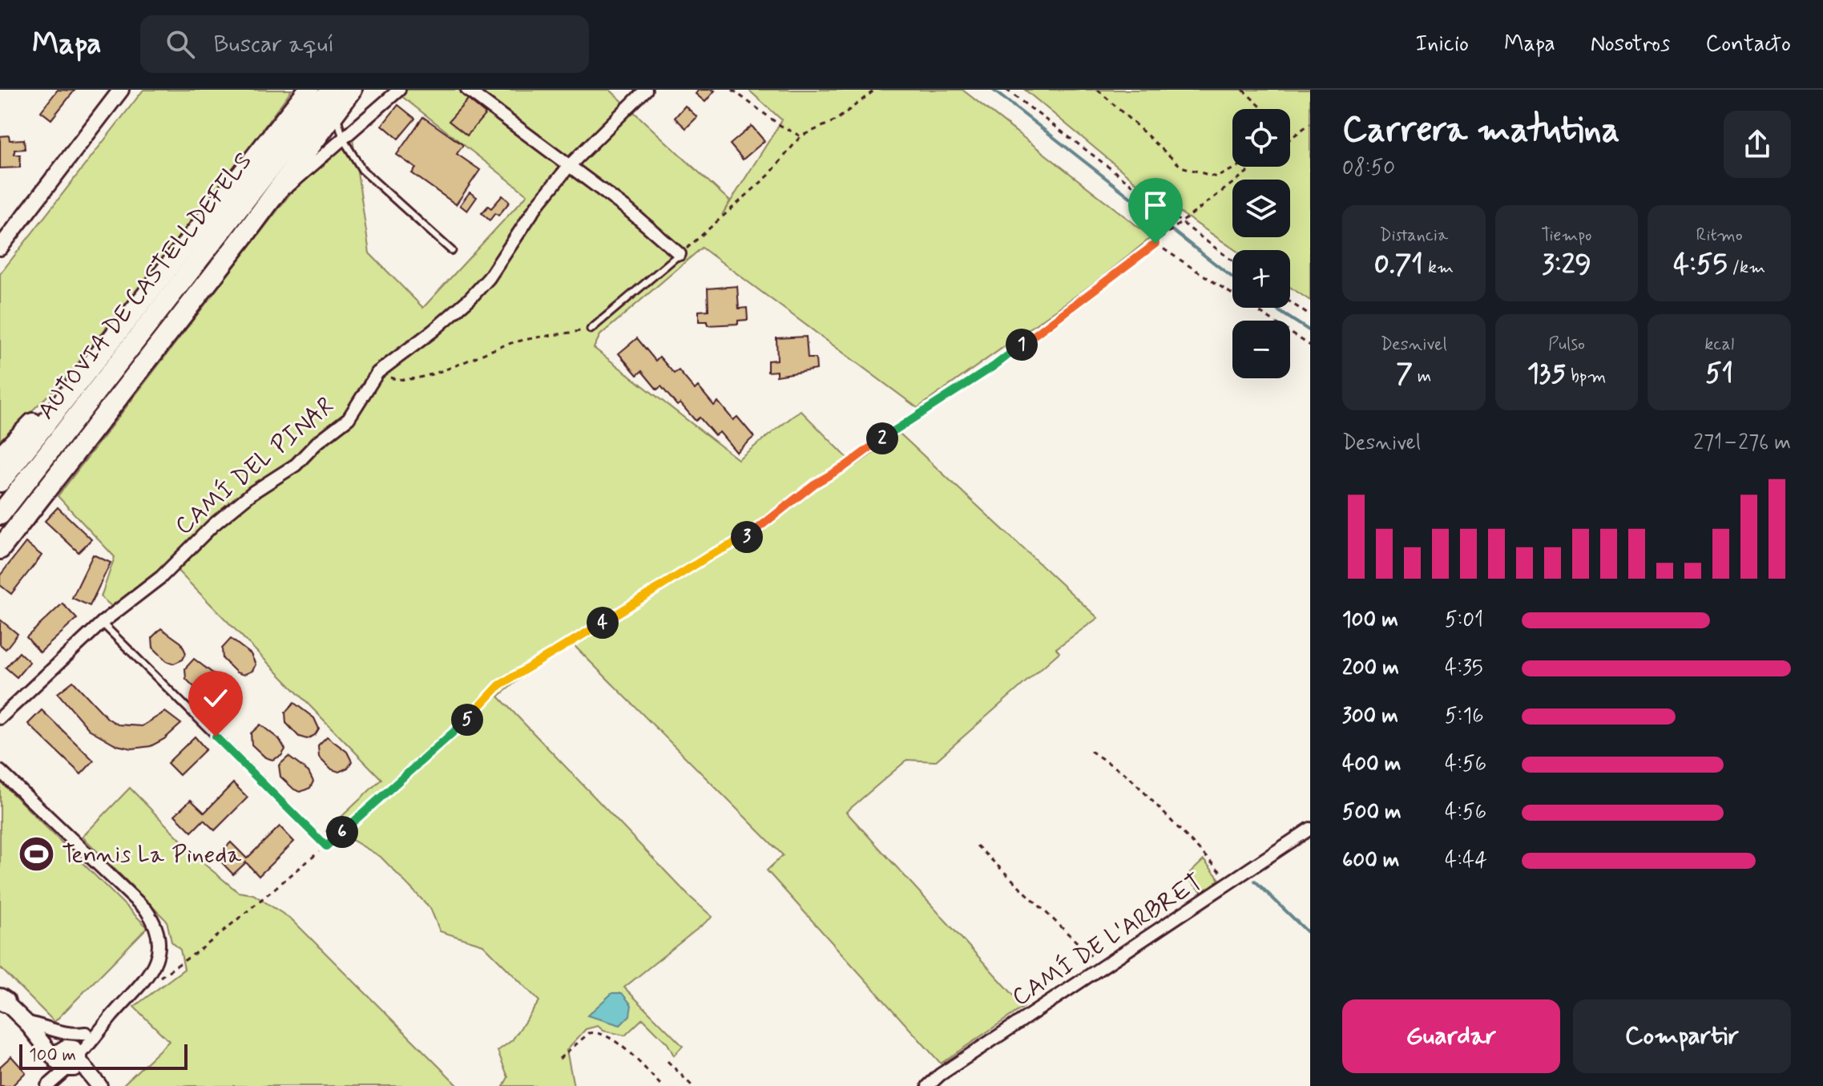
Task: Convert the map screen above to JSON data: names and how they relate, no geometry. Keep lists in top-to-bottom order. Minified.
{"streets":{"highway":["AUTOVIA DE CASTELLDEFELS"],"street":["CAMÍ DEL PINAR","CAMÍ DE L'ARBRET"]},"places":{"sports":["Tennis La Pineda"]},"scale_bar":"100 m","page":{"header":"Mapa","search":"Buscar aquí","nav":["Inicio","Mapa","Nosotros","Contacto"],"heading":["Carrera matutina","08:50"],"map_buttons":["+","−"],"stats":[["Distancia","0.71 km"],["Tiempo","3:29"],["Ritmo","4:55 /km"],["Desnivel","7 m"],["Pulso","135 bpm"],["kcal","51"]],"pins":["1","2","3","4","5","6"],"chart":["Desnivel","271–276 m"],"list":[{"name":"100 m","note":"5:01"},{"name":"200 m","note":"4:35"},{"name":"300 m","note":"5:16"},{"name":"400 m","note":"4:56"},{"name":"500 m","note":"4:56"},{"name":"600 m","note":"4:44"}],"buttons":["Guardar","Compartir"],"scale":"100 m"}}
